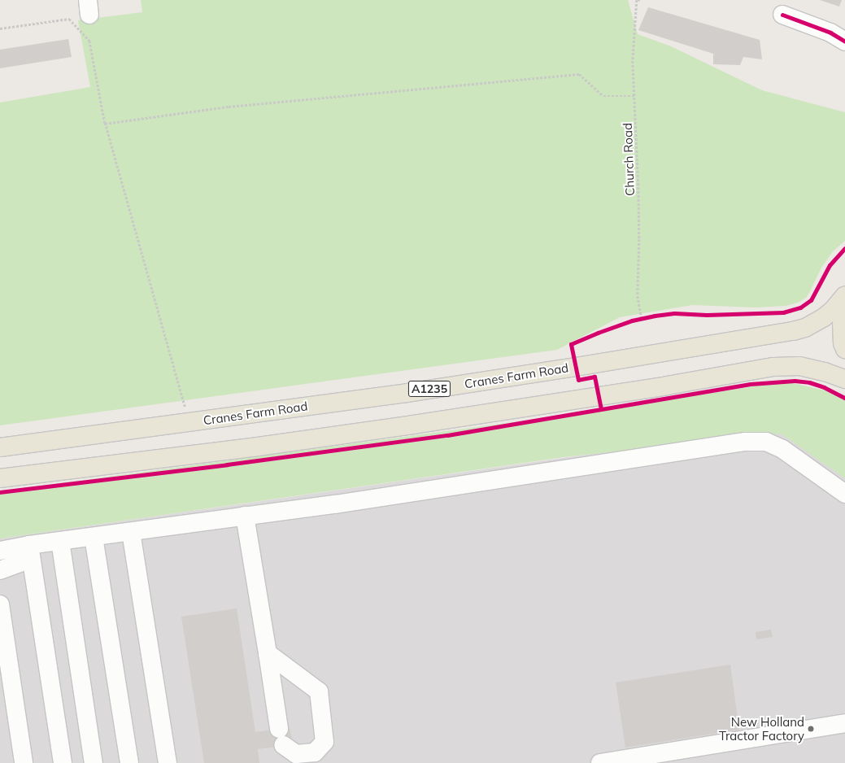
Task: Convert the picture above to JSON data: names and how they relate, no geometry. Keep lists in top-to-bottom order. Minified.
{"streets":{"main road":["Cranes Farm Road","A1235"],"path":["Church Road"]},"places":["New Holland Tractor Factory"]}
